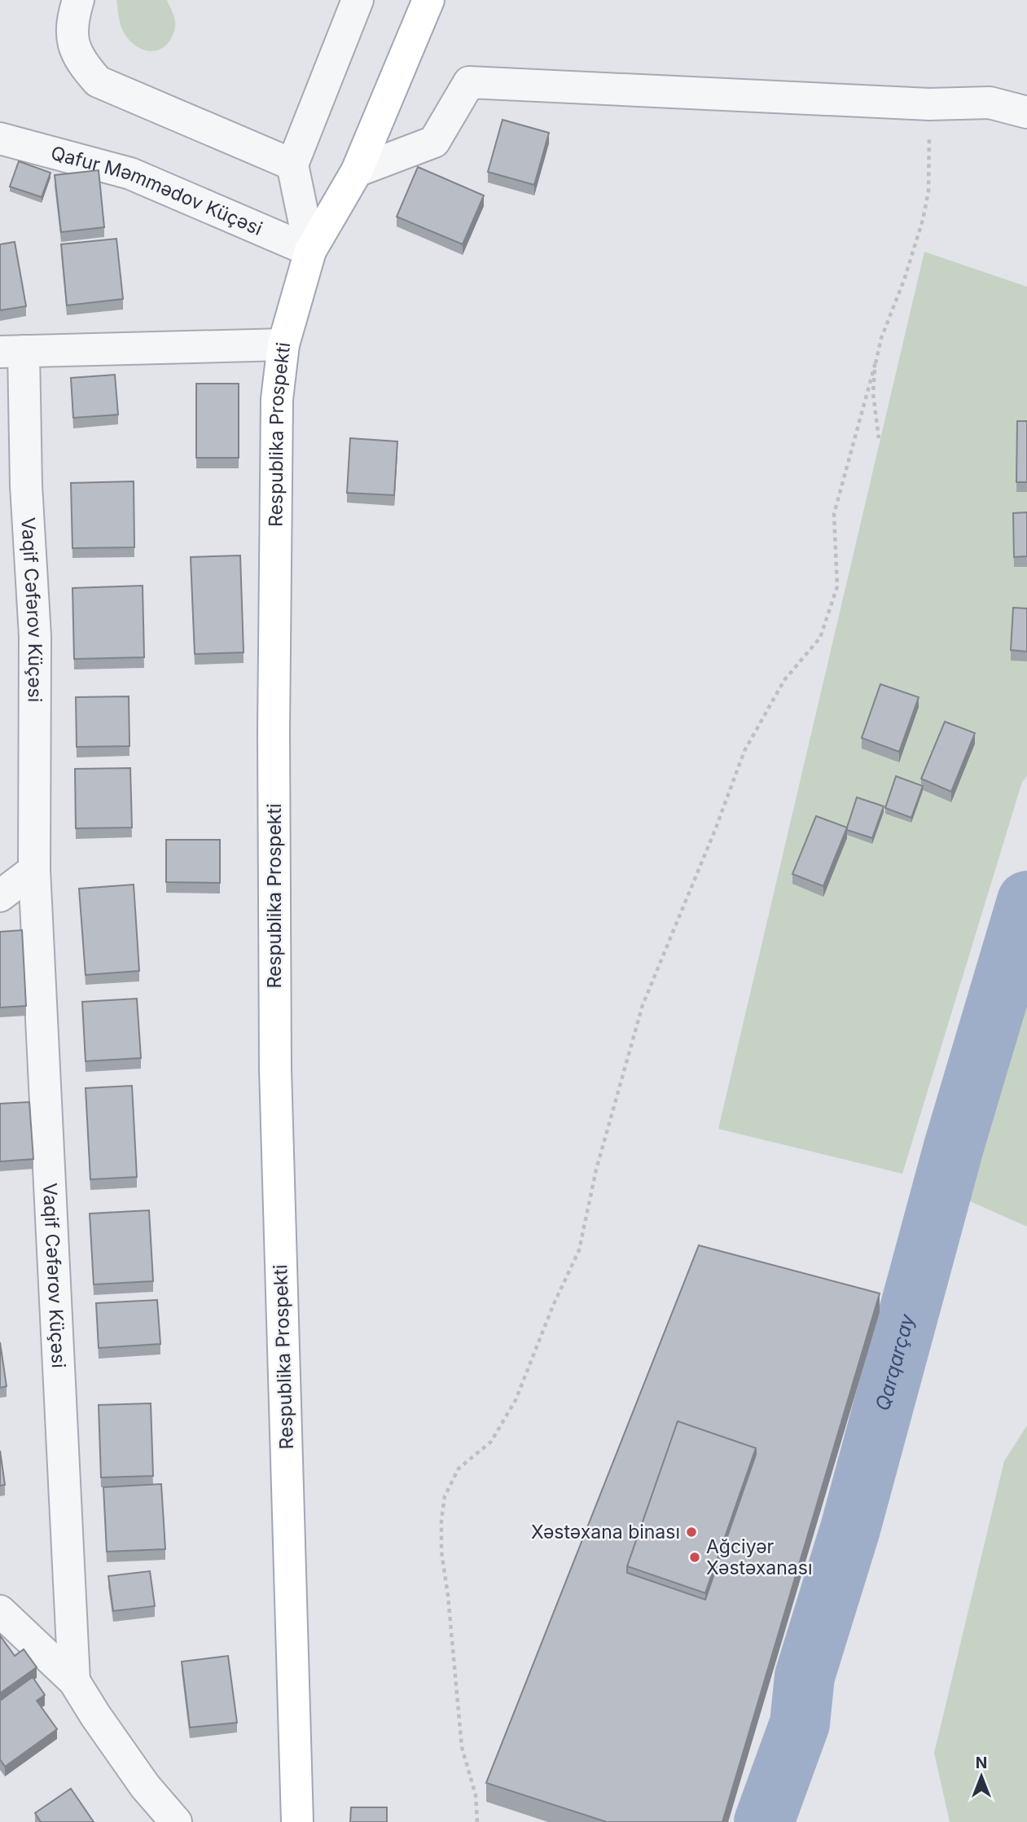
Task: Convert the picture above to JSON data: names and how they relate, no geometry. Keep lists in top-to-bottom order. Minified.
{"streets":{"main road":["Respublika Prospekti"],"street":["Qafur Məmmədov Küçəsi","Vaqif Cəfərov Küçəsi"]},"crossings":[["Qafur Məmmədov Küçəsi","Respublika Prospekti"]],"water":["Qarqarçay"],"places":["Xəstəxana binası","Ağciyər Xəstəxanası"],"north":"top"}
